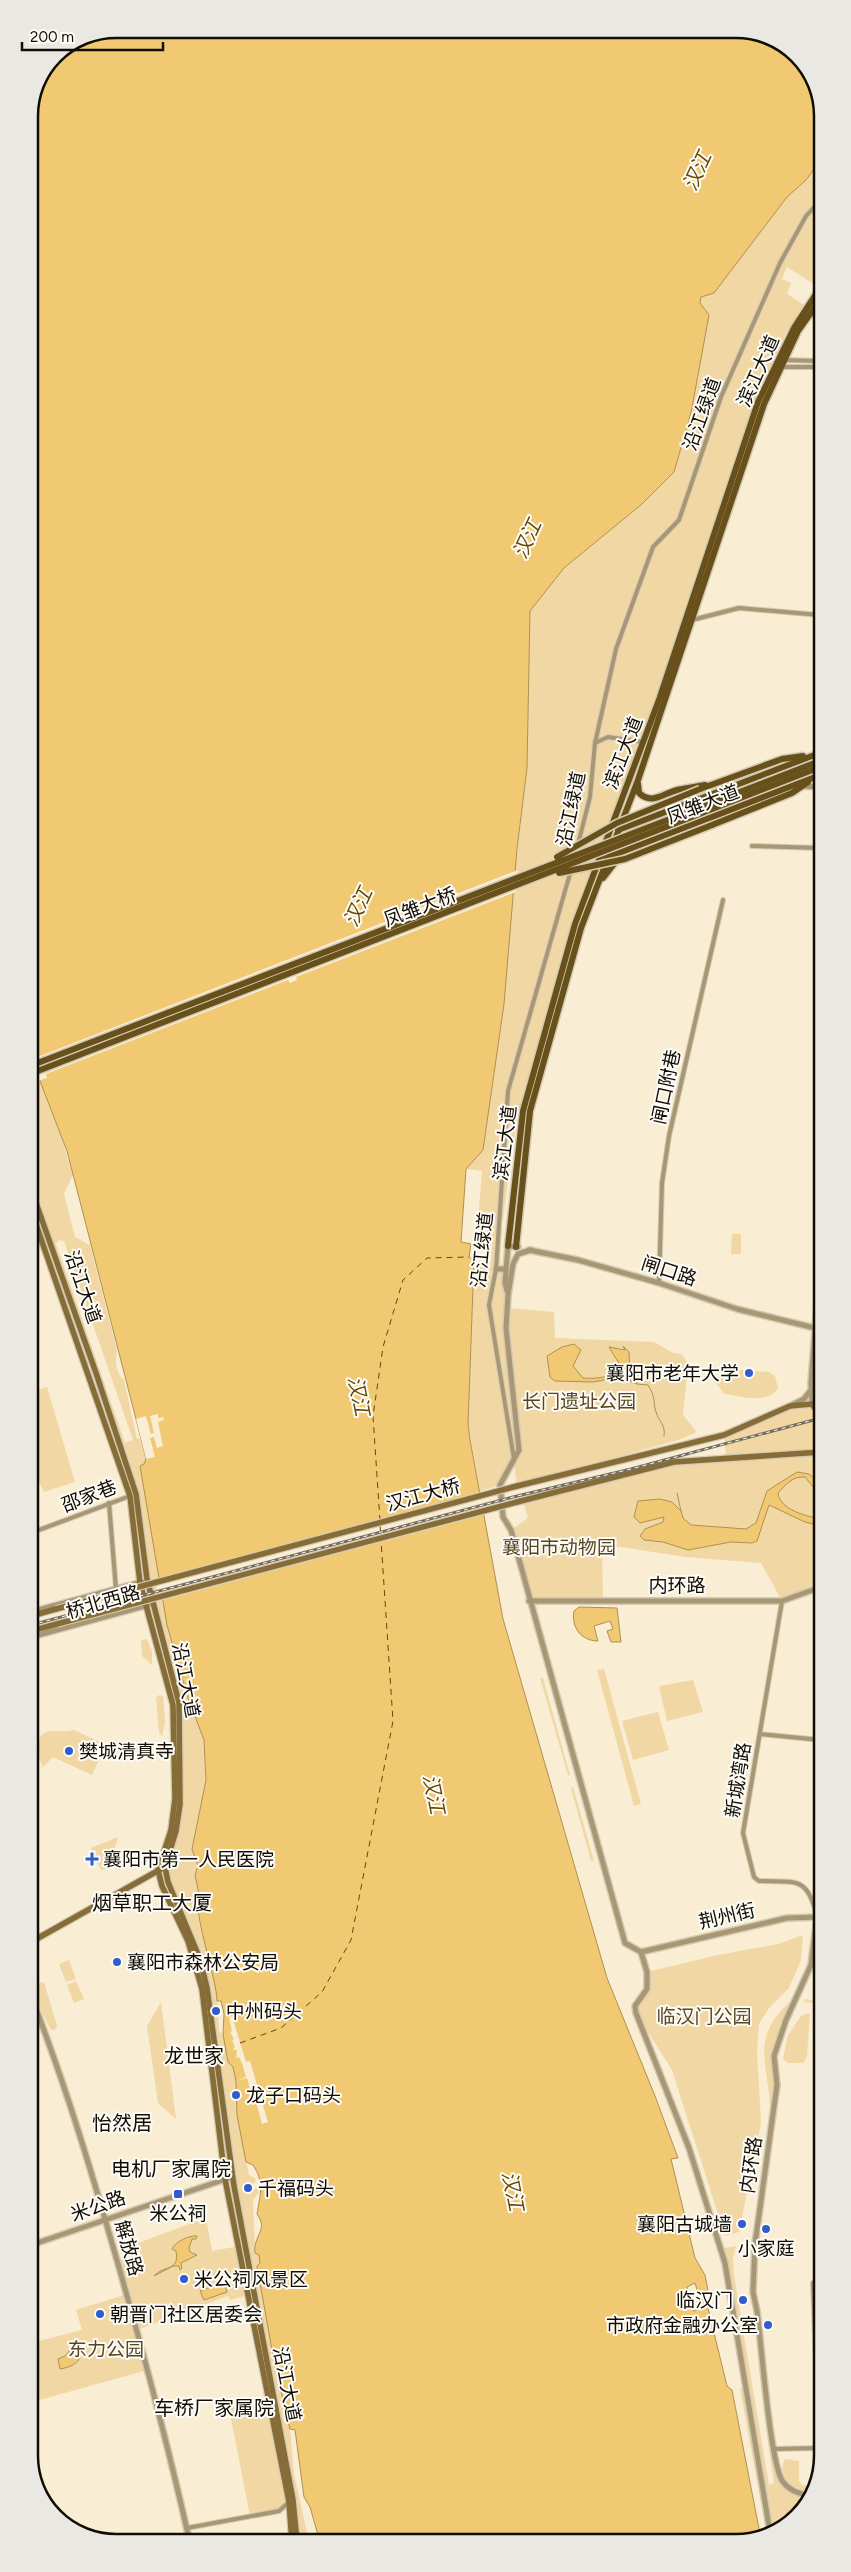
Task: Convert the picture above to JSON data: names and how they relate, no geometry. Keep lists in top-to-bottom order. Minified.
{"streets":{"main road":["滨江大道","凤雏大道","凤雏大桥","沿江大道","汉江大桥"],"street":["沿江绿道","闸口附巷","闸口路","邵家巷","内环路","桥北西路","新城湾路","荆州街","米公路","解放路"]},"crossings":[["滨江大道","凤雏大道"],["滨江大道","闸口路"],["闸口附巷","闸口路"],["沿江大道","邵家巷"],["沿江大道","桥北西路"],["沿江大道","米公路"],["内环路","新城湾路"],["米公路","解放路"]],"districts":["烟草职工大厦","龙世家","怡然居","电机厂家属院","车桥厂家属院"],"water":["汉江"],"parks":["长门遗址公园","襄阳市动物园","临汉门公园","东力公园"],"places":{"other":["襄阳市老年大学","樊城清真寺","襄阳市森林公安局","中州码头","龙子口码头","千福码头","襄阳古城墙","小家庭","米公祠风景区","临汉门","朝晋门社区居委会","市政府金融办公室"],"health":["襄阳市第一人民医院"],"transit":["米公祠"]},"scale_bar":"200 m"}
